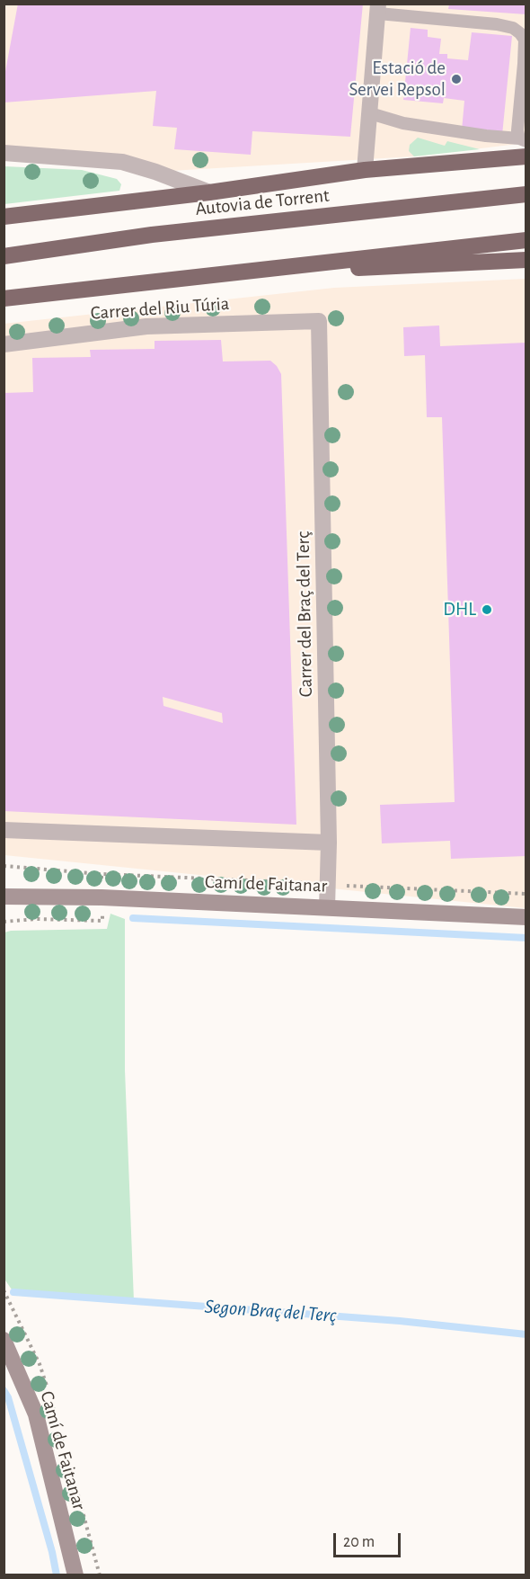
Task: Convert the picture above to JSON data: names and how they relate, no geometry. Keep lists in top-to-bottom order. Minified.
{"streets":{"highway":["Autovia de Torrent"],"street":["Carrer del Riu Túria","Carrer del Braç del Terç","Camí de Faitanar"]},"crossings":[["Carrer del Riu Túria","Carrer del Braç del Terç"],["Carrer del Braç del Terç","Camí de Faitanar"]],"water":["Segon Braç del Terç"],"places":["Estació de Servei Repsol","DHL"],"scale_bar":"20 m"}
